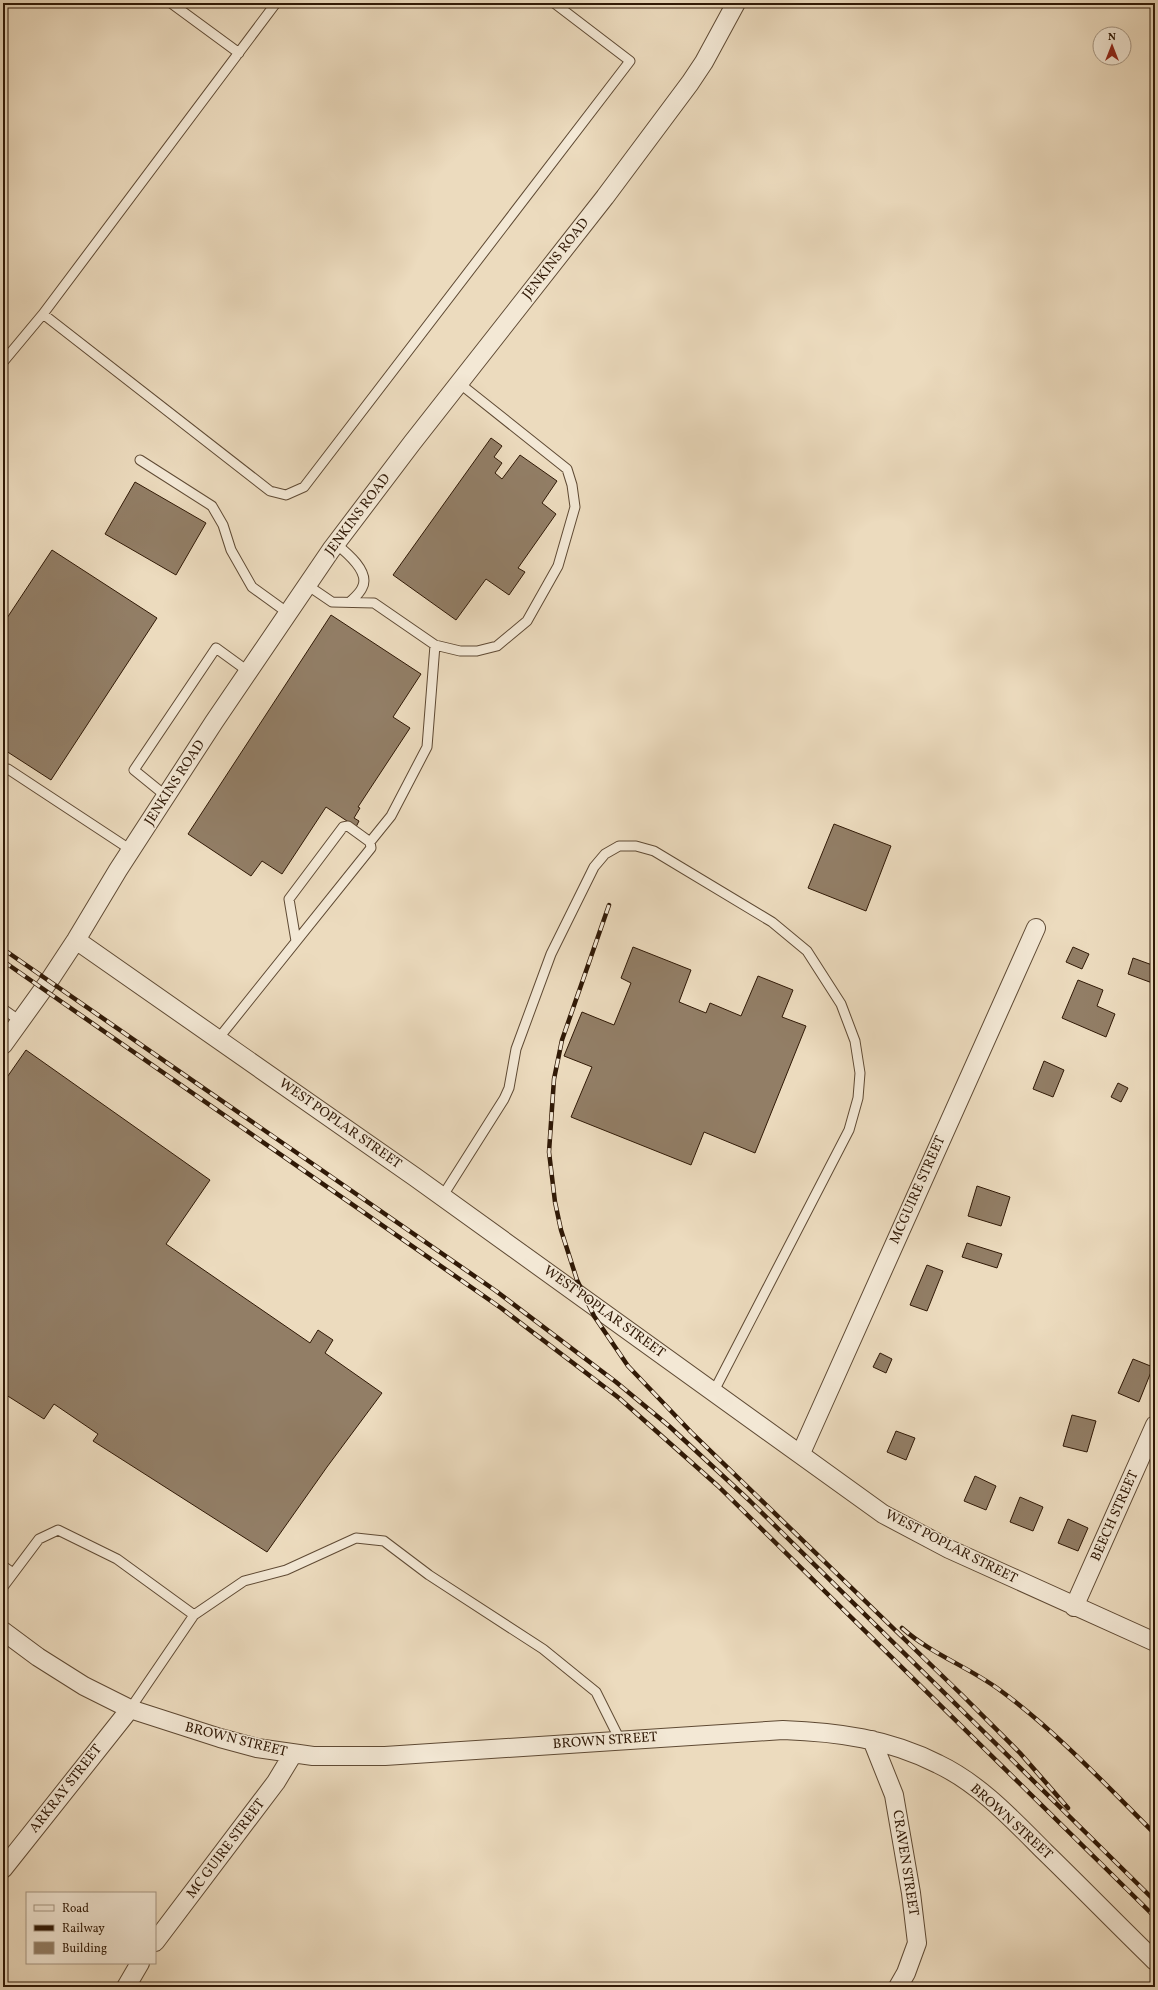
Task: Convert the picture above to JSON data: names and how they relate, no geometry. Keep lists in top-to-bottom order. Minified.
{"streets":{"street":["JENKINS ROAD","WEST POPLAR STREET","MCGUIRE STREET","BEECH STREET","BROWN STREET","ARKRAY STREET","MC GUIRE STREET","CRAVEN STREET"]},"crossings":[["JENKINS ROAD","WEST POPLAR STREET"],["WEST POPLAR STREET","MCGUIRE STREET"],["WEST POPLAR STREET","BEECH STREET"],["BROWN STREET","ARKRAY STREET"],["BROWN STREET","MC GUIRE STREET"],["BROWN STREET","CRAVEN STREET"]],"legend":["Road","Railway","Building"],"north":"top"}
